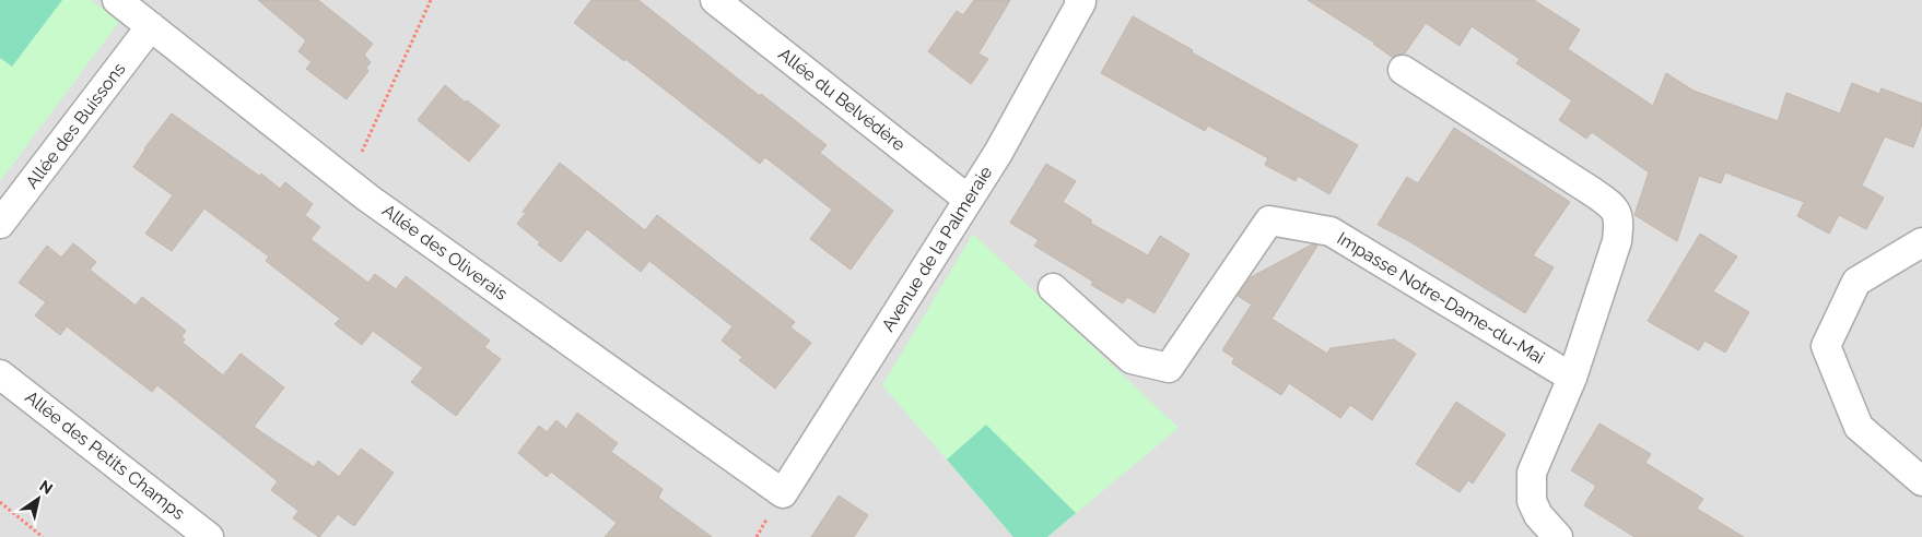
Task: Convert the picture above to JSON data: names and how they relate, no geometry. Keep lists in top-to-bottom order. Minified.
{"streets":{"street":["Allée du Belvédère","Allée des Buissons","Avenue de la Palmeraie","Allée des Oliverais","Impasse Notre-Dame-du-Mai","Allée des Petits Champs"]},"crossings":[["Allée du Belvédère","Avenue de la Palmeraie"],["Allée des Buissons","Allée des Oliverais"],["Avenue de la Palmeraie","Allée des Oliverais"]],"north":"top right"}
